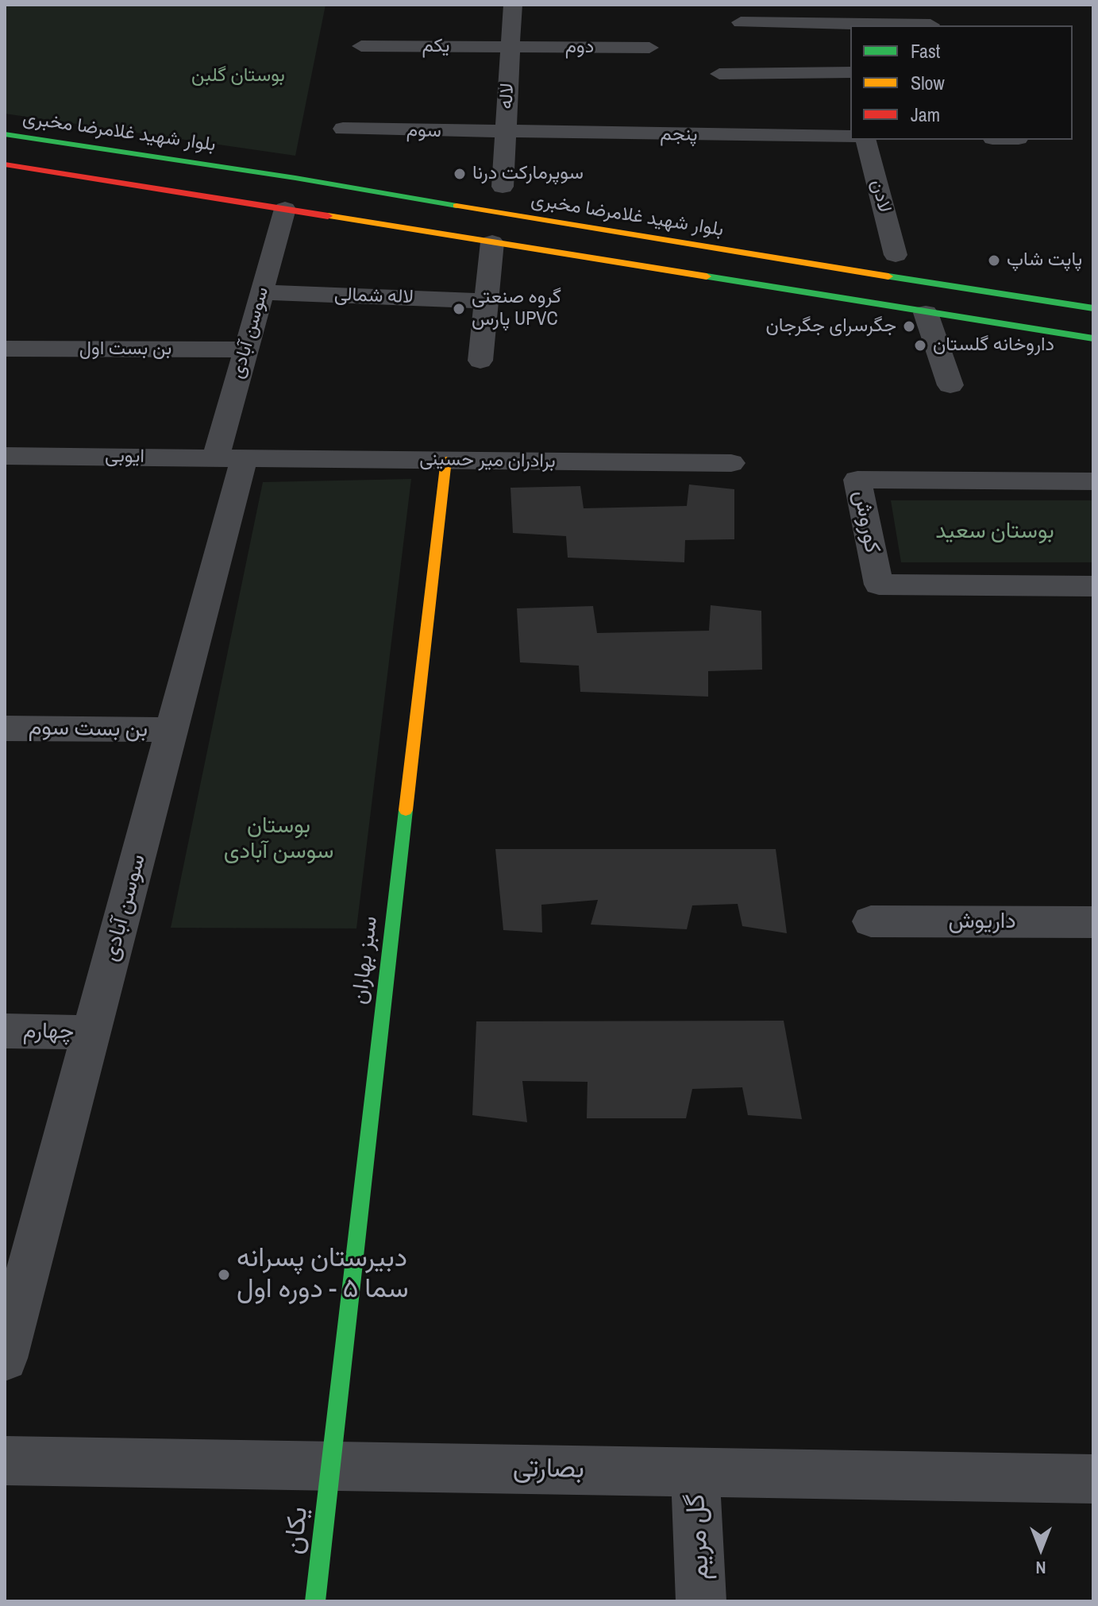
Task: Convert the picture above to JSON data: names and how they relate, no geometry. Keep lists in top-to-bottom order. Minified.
{"streets":{"main road":["بلوار شهید غلامرضا مخبری","سبز بهاران","یکان"],"street":["یکم","دوم","لاله","سوم","پنجم","لادن","لاله شمالی","سوسن آبادی","بن بست اول","ایوبی","برادران میر حسینی","کوروش","بن بست سوم","داریوش","چهارم","بصارتی","گل مریم"]},"crossings":[["یکم","دوم"],["یکم","لاله"],["دوم","لاله"],["لاله","سوم"],["لاله","پنجم"],["سوم","پنجم"],["لاله شمالی","سوسن آبادی"],["سوسن آبادی","بن بست اول"],["سوسن آبادی","ایوبی"],["سوسن آبادی","برادران میر حسینی"],["سوسن آبادی","بن بست سوم"],["سوسن آبادی","چهارم"],["ایوبی","برادران میر حسینی"],["برادران میر حسینی","سبز بهاران"],["سبز بهاران","بصارتی"],["سبز بهاران","یکان"],["بصارتی","یکان"],["بصارتی","گل مریم"]],"parks":["بوستان گلبن","بوستان سعید","بوستان سوسن آبادی"],"places":["سوپرمارکت درنا","پاپت شاپ","گروه صنعتی پارس UPVC","جگرسرای جگرجان","داروخانه گلستان","دبیرستان پسرانه سما ۵ - دوره اول"],"legend":["Fast","Slow","Jam"],"north":"bottom"}
